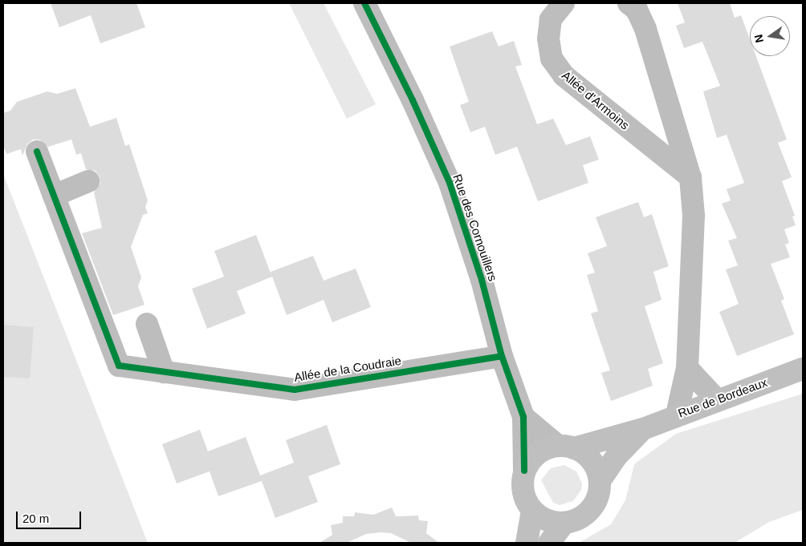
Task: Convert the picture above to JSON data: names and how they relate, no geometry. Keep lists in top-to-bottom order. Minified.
{"streets":{"main road":["Rue de Bordeaux"],"street":["Allée d'Armoins","Rue des Cornouillers","Allée de la Coudraie"]},"crossings":[["Rue des Cornouillers","Allée de la Coudraie"],["Rue des Cornouillers","Rue de Bordeaux"]],"scale_bar":"20 m","north":"left"}
